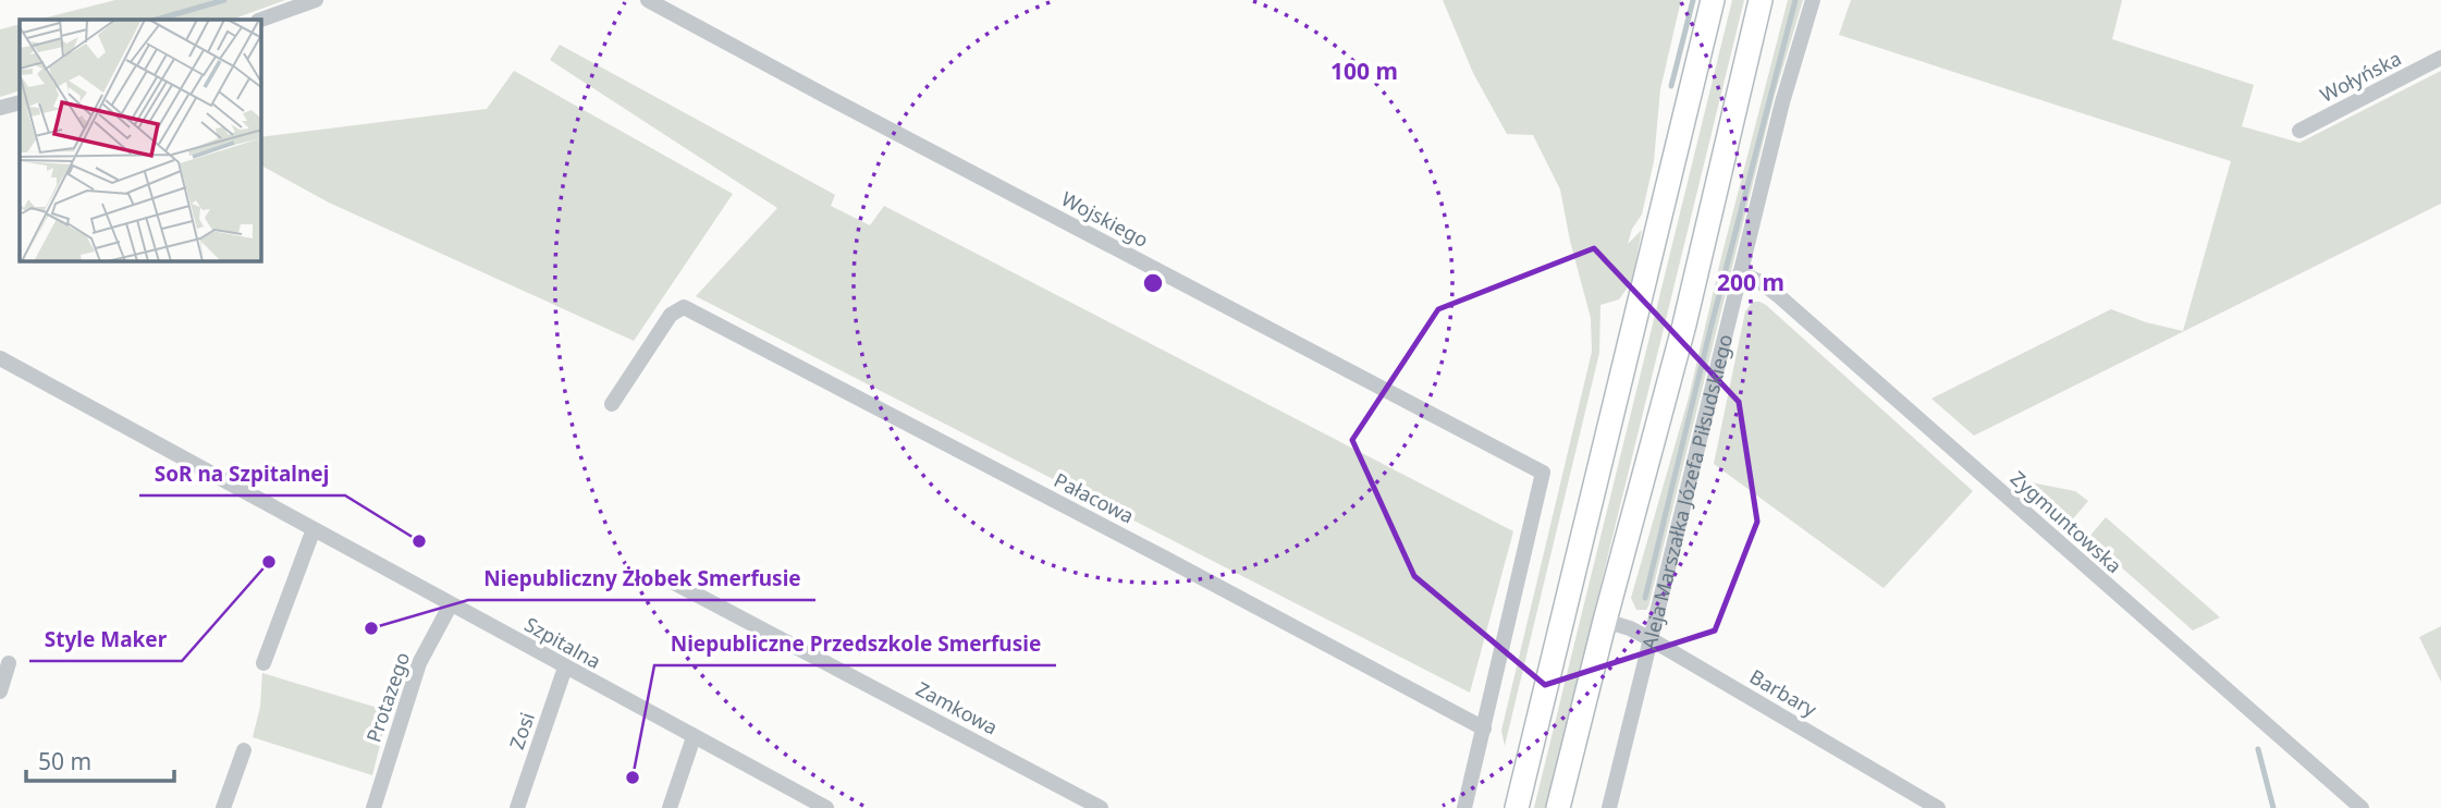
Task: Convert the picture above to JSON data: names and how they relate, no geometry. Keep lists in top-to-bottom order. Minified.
{"streets":{"street":["Wołyńska","Wojskiego","Aleja Marszałka Józefa Piłsudskiego","Pałacowa","Zygmuntowska","Szpitalna","Barbary","Protazego","Zamkowa","Zosi"]},"crossings":[["Wojskiego","Pałacowa"],["Aleja Marszałka Józefa Piłsudskiego","Zygmuntowska"],["Aleja Marszałka Józefa Piłsudskiego","Barbary"],["Szpitalna","Protazego"],["Szpitalna","Zosi"]],"places":["SoR na Szpitalnej","Style Maker","Niepubliczny Żłobek Smerfusie","Niepubliczne Przedszkole Smerfusie"],"scale_bar":"50 m","rings":["100 m","200 m"]}
